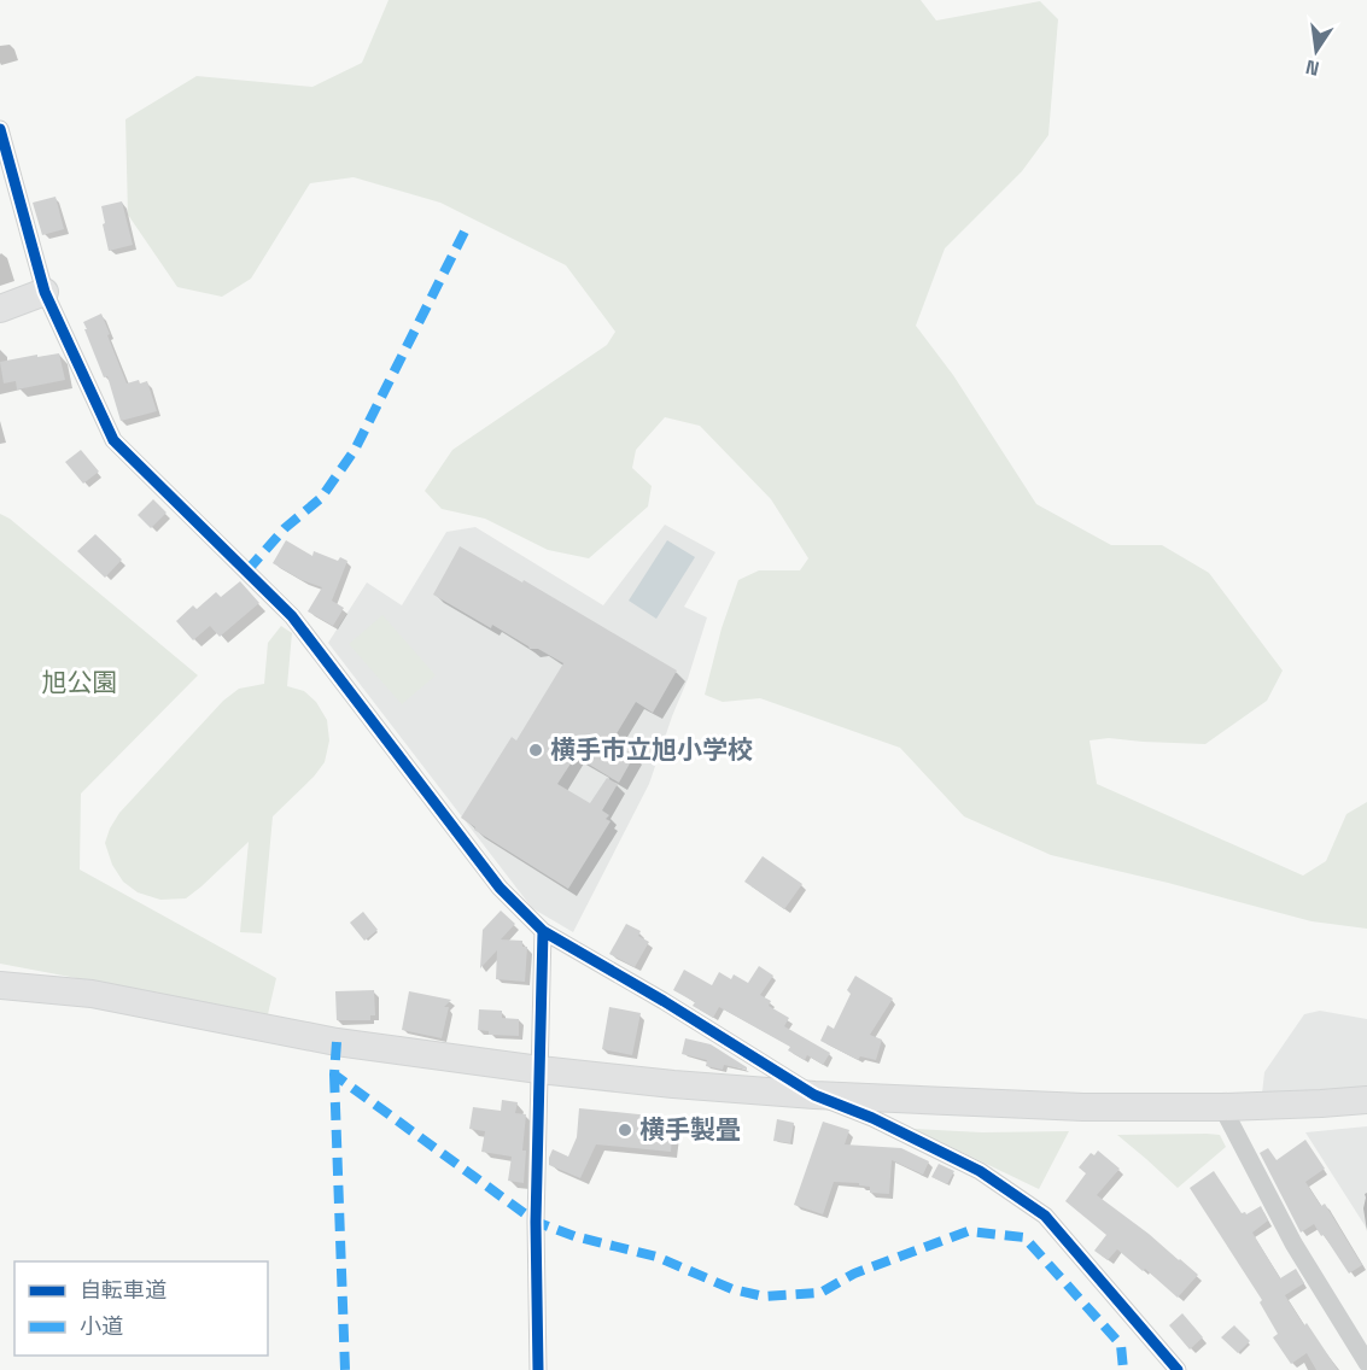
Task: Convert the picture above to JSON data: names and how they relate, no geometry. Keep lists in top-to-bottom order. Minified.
{"parks":["旭公園"],"places":["横手市立旭小学校","横手製畳"],"legend":["自転車道","小道"],"north":"bottom"}
